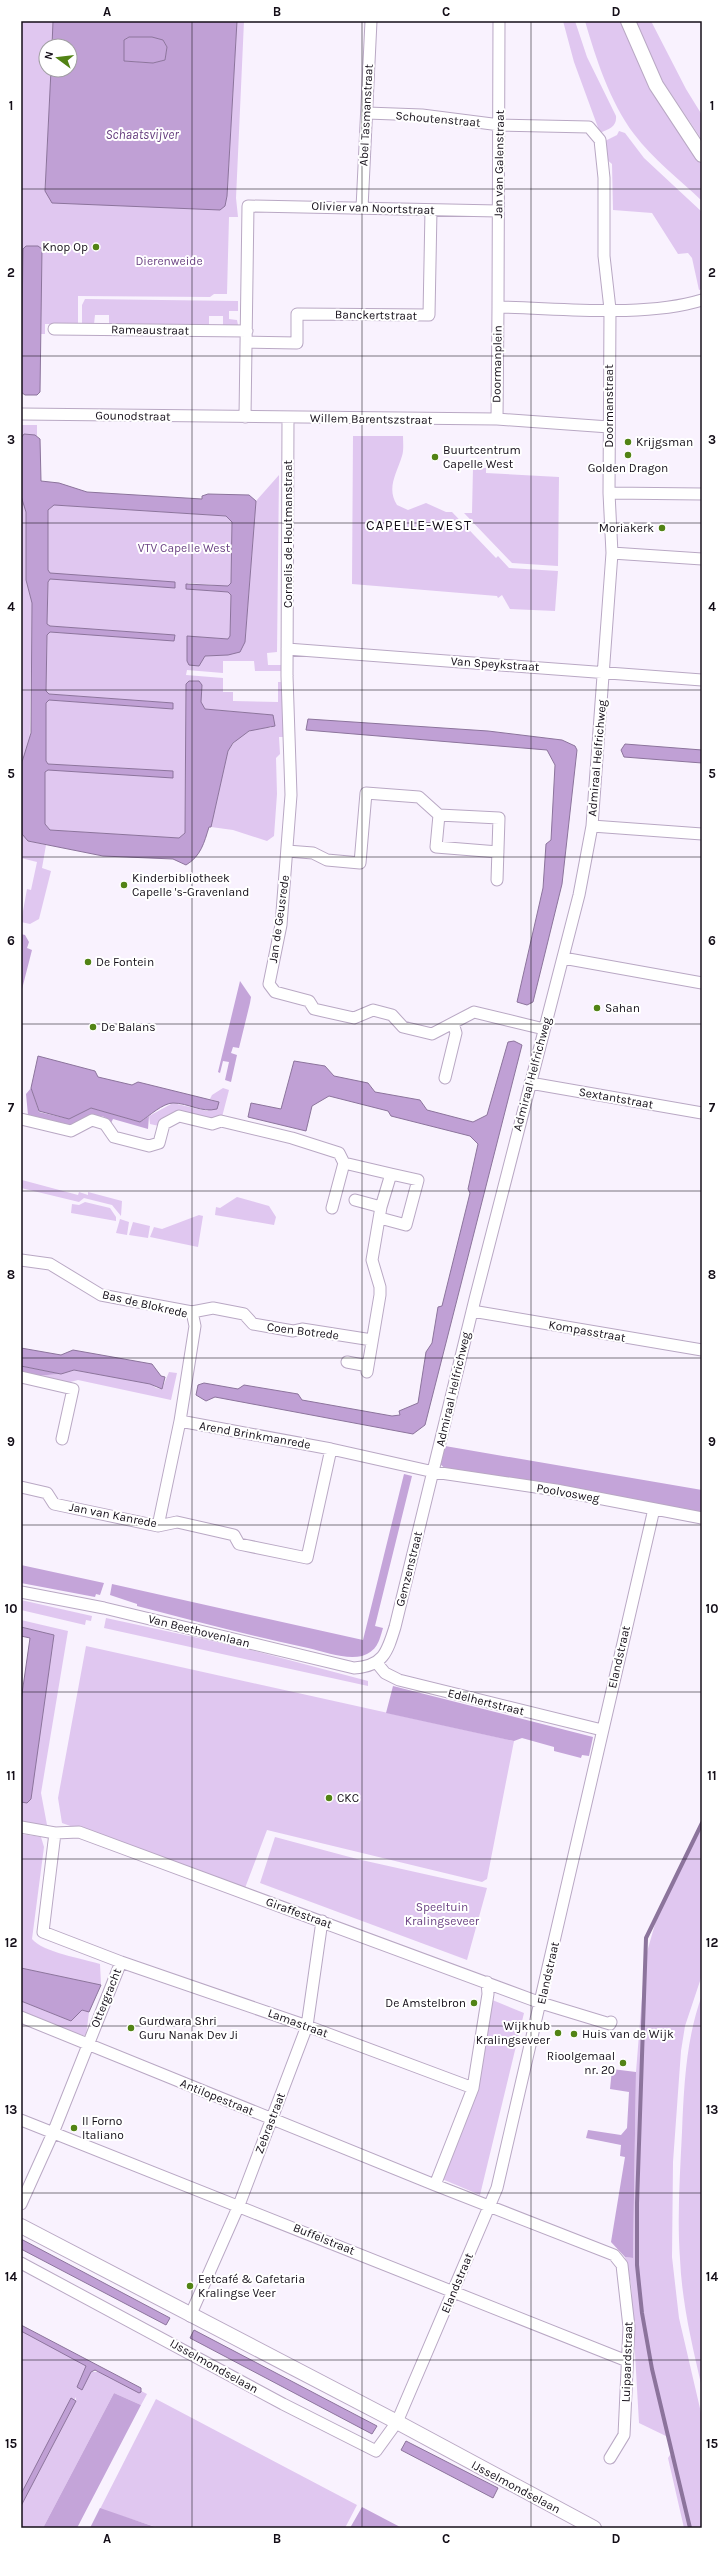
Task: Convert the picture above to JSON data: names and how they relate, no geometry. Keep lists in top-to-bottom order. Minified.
{"streets":{"street":["Abel Tasmanstraat","Schoutenstraat","Jan van Galenstraat","Olivier van Noortstraat","Banckertstraat","Rameaustraat","Doormanplein","Doormanstraat","Gounodstraat","Willem Barentszstraat","Cornelis de Houtmanstraat","Van Speykstraat","Admiraal Helfrichweg","Jan de Geusrede","Sextantstraat","Bas de Blokrede","Coen Botrede","Kompasstraat","Arend Brinkmanrede","Poolvosweg","Jan van Kanrede","Gemzenstraat","Van Beethovenlaan","Elandstraat","Edelhertstraat","Giraffestraat","Ottergracht","Lamastraat","Antilopestraat","Zebrastraat","Buffelstraat","Luipaardstraat","IJsselmondselaan"]},"crossings":[["Abel Tasmanstraat","Schoutenstraat"],["Abel Tasmanstraat","Olivier van Noortstraat"],["Schoutenstraat","Jan van Galenstraat"],["Schoutenstraat","Doormanstraat"],["Jan van Galenstraat","Olivier van Noortstraat"],["Jan van Galenstraat","Doormanplein"],["Olivier van Noortstraat","Banckertstraat"],["Olivier van Noortstraat","Rameaustraat"],["Doormanplein","Doormanstraat"],["Doormanplein","Willem Barentszstraat"],["Doormanstraat","Van Speykstraat"],["Doormanstraat","Admiraal Helfrichweg"],["Gounodstraat","Willem Barentszstraat"],["Willem Barentszstraat","Cornelis de Houtmanstraat"],["Cornelis de Houtmanstraat","Van Speykstraat"],["Cornelis de Houtmanstraat","Jan de Geusrede"],["Van Speykstraat","Admiraal Helfrichweg"],["Van Speykstraat","Jan de Geusrede"],["Admiraal Helfrichweg","Jan de Geusrede"],["Admiraal Helfrichweg","Sextantstraat"],["Admiraal Helfrichweg","Kompasstraat"],["Admiraal Helfrichweg","Arend Brinkmanrede"],["Admiraal Helfrichweg","Poolvosweg"],["Admiraal Helfrichweg","Gemzenstraat"],["Bas de Blokrede","Coen Botrede"],["Bas de Blokrede","Arend Brinkmanrede"],["Arend Brinkmanrede","Poolvosweg"],["Arend Brinkmanrede","Jan van Kanrede"],["Arend Brinkmanrede","Gemzenstraat"],["Poolvosweg","Gemzenstraat"],["Poolvosweg","Elandstraat"],["Gemzenstraat","Van Beethovenlaan"],["Gemzenstraat","Edelhertstraat"],["Van Beethovenlaan","Edelhertstraat"],["Elandstraat","Edelhertstraat"],["Elandstraat","Giraffestraat"],["Elandstraat","Antilopestraat"],["Elandstraat","Buffelstraat"],["Elandstraat","Luipaardstraat"],["Elandstraat","IJsselmondselaan"],["Giraffestraat","Ottergracht"],["Giraffestraat","Zebrastraat"],["Ottergracht","Lamastraat"],["Ottergracht","Antilopestraat"],["Ottergracht","Buffelstraat"],["Lamastraat","Zebrastraat"],["Antilopestraat","Zebrastraat"],["Antilopestraat","Luipaardstraat"],["Zebrastraat","Buffelstraat"],["Zebrastraat","IJsselmondselaan"],["Buffelstraat","Luipaardstraat"]],"districts":["CAPELLE-WEST"],"water":["Schaatsvijver"],"parks":["Dierenweide","VTV Capelle West","Speeltuin Kralingseveer"],"places":["Knop Op","Krijgsman","Golden Dragon","Buurtcentrum Capelle West","Moriakerk","Kinderbibliotheek Capelle 's-Gravenland","De Fontein","Sahan","De Balans","CKC","De Amstelbron","Gurdwara Shri Guru Nanak Dev Ji","Wijkhub Kralingseveer","Huis van de Wijk","Rioolgemaal nr. 20","Il Forno Italiano","Eetcafé & Cafetaria Kralingse Veer"],"north":"left","grid":{"columns":["A","B","C","D"],"rows":["1","2","3","4","5","6","7","8","9","10","11","12","13","14","15"]}}
